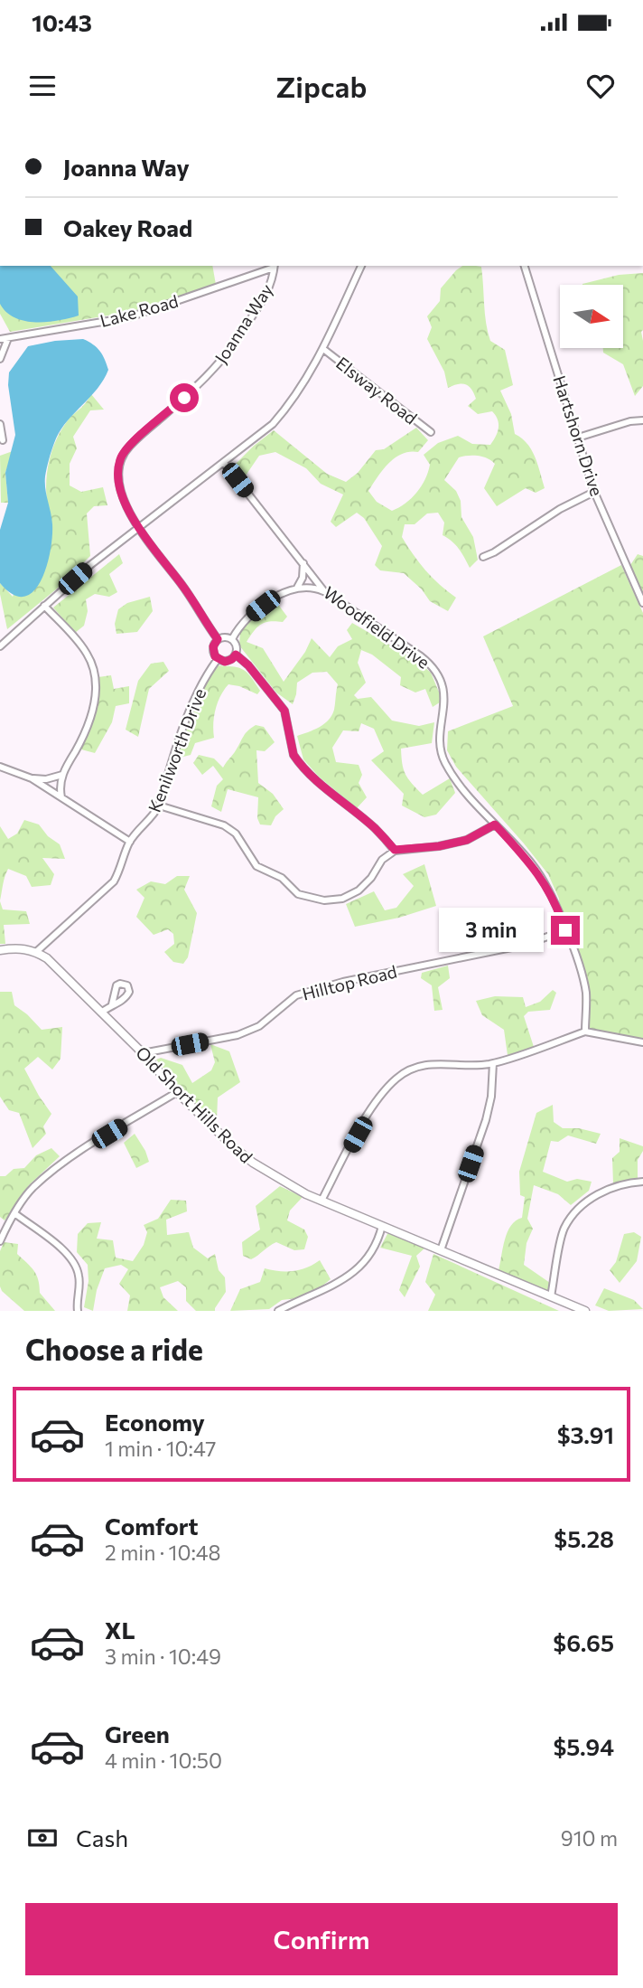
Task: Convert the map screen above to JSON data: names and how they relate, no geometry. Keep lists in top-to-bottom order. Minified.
{"streets":{"main road":["Old Short Hills Road"],"street":["Lake Road","Joanna Way","Elsway Road","Hartshorn Drive","Woodfield Drive","Kenilworth Drive","Hilltop Road"]},"crossings":[["Lake Road","Joanna Way"],["Joanna Way","Kenilworth Drive"],["Woodfield Drive","Hilltop Road"],["Kenilworth Drive","Old Short Hills Road"],["Hilltop Road","Old Short Hills Road"]],"north":"right","page":{"status":"10:43","header":"Zipcab","banner":["Joanna Way","Oakey Road"],"bubble":"3 min","heading":"Choose a ride","list":[{"name":"Economy","note":"1 min · 10:47","value":"$3.91"},{"name":"Comfort","note":"2 min · 10:48","value":"$5.28"},{"name":"XL","note":"3 min · 10:49","value":"$6.65"},{"name":"Green","note":"4 min · 10:50","value":"$5.94"}],"pay":["Cash","910 m"],"buttons":"Confirm"}}
